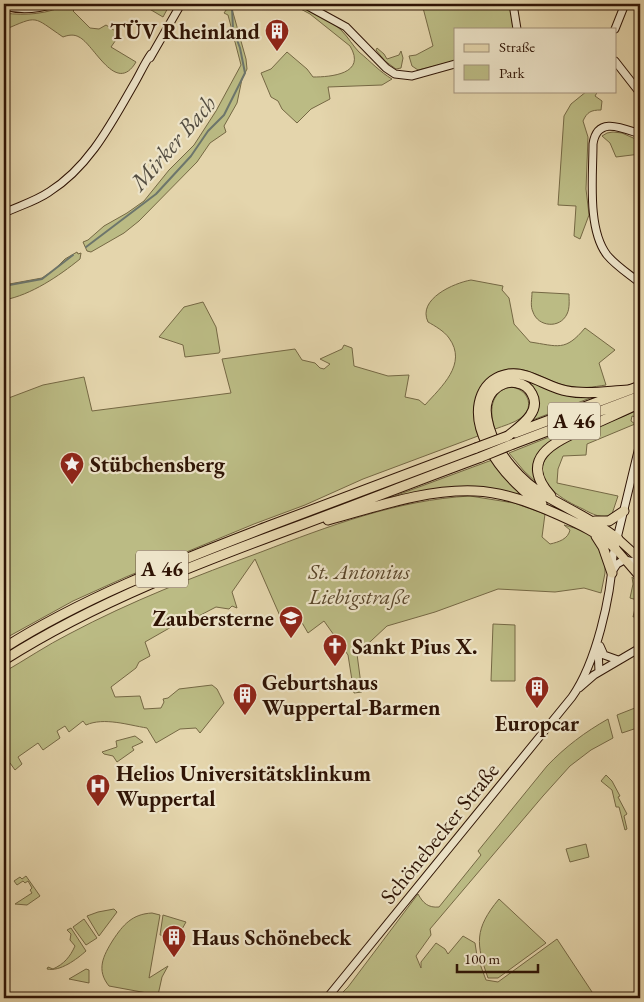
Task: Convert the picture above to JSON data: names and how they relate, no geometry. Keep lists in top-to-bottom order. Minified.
{"streets":{"highway":["A 46"],"main road":["Schönebecker Straße"]},"water":["Mirker Bach"],"parks":["St. Antonius Liebigstraße"],"places":{"building":["TÜV Rheinland","Europcar","Geburtshaus Wuppertal-Barmen","Haus Schönebeck"],"place":["Stübchensberg"],"school or university":["Zaubersterne"],"church":["Sankt Pius X."],"hospital":["Helios Universitätsklinkum Wuppertal"]},"legend":["Straße","Park"],"scale_bar":"100 m"}
